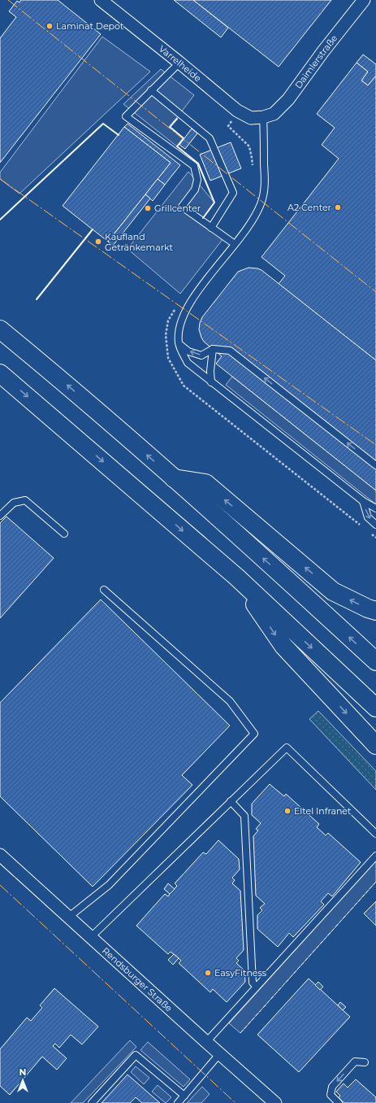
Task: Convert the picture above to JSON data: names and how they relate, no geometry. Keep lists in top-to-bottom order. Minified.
{"streets":{"street":["Daimlerstraße","Varrelheide","Rendsburger Straße"]},"crossings":[["Daimlerstraße","Varrelheide"]],"places":["Laminat Depot","A2 Center","Grillcenter","Kaufland Getränkemarkt","Eltel Infranet","EasyFitness"],"north":"top"}
